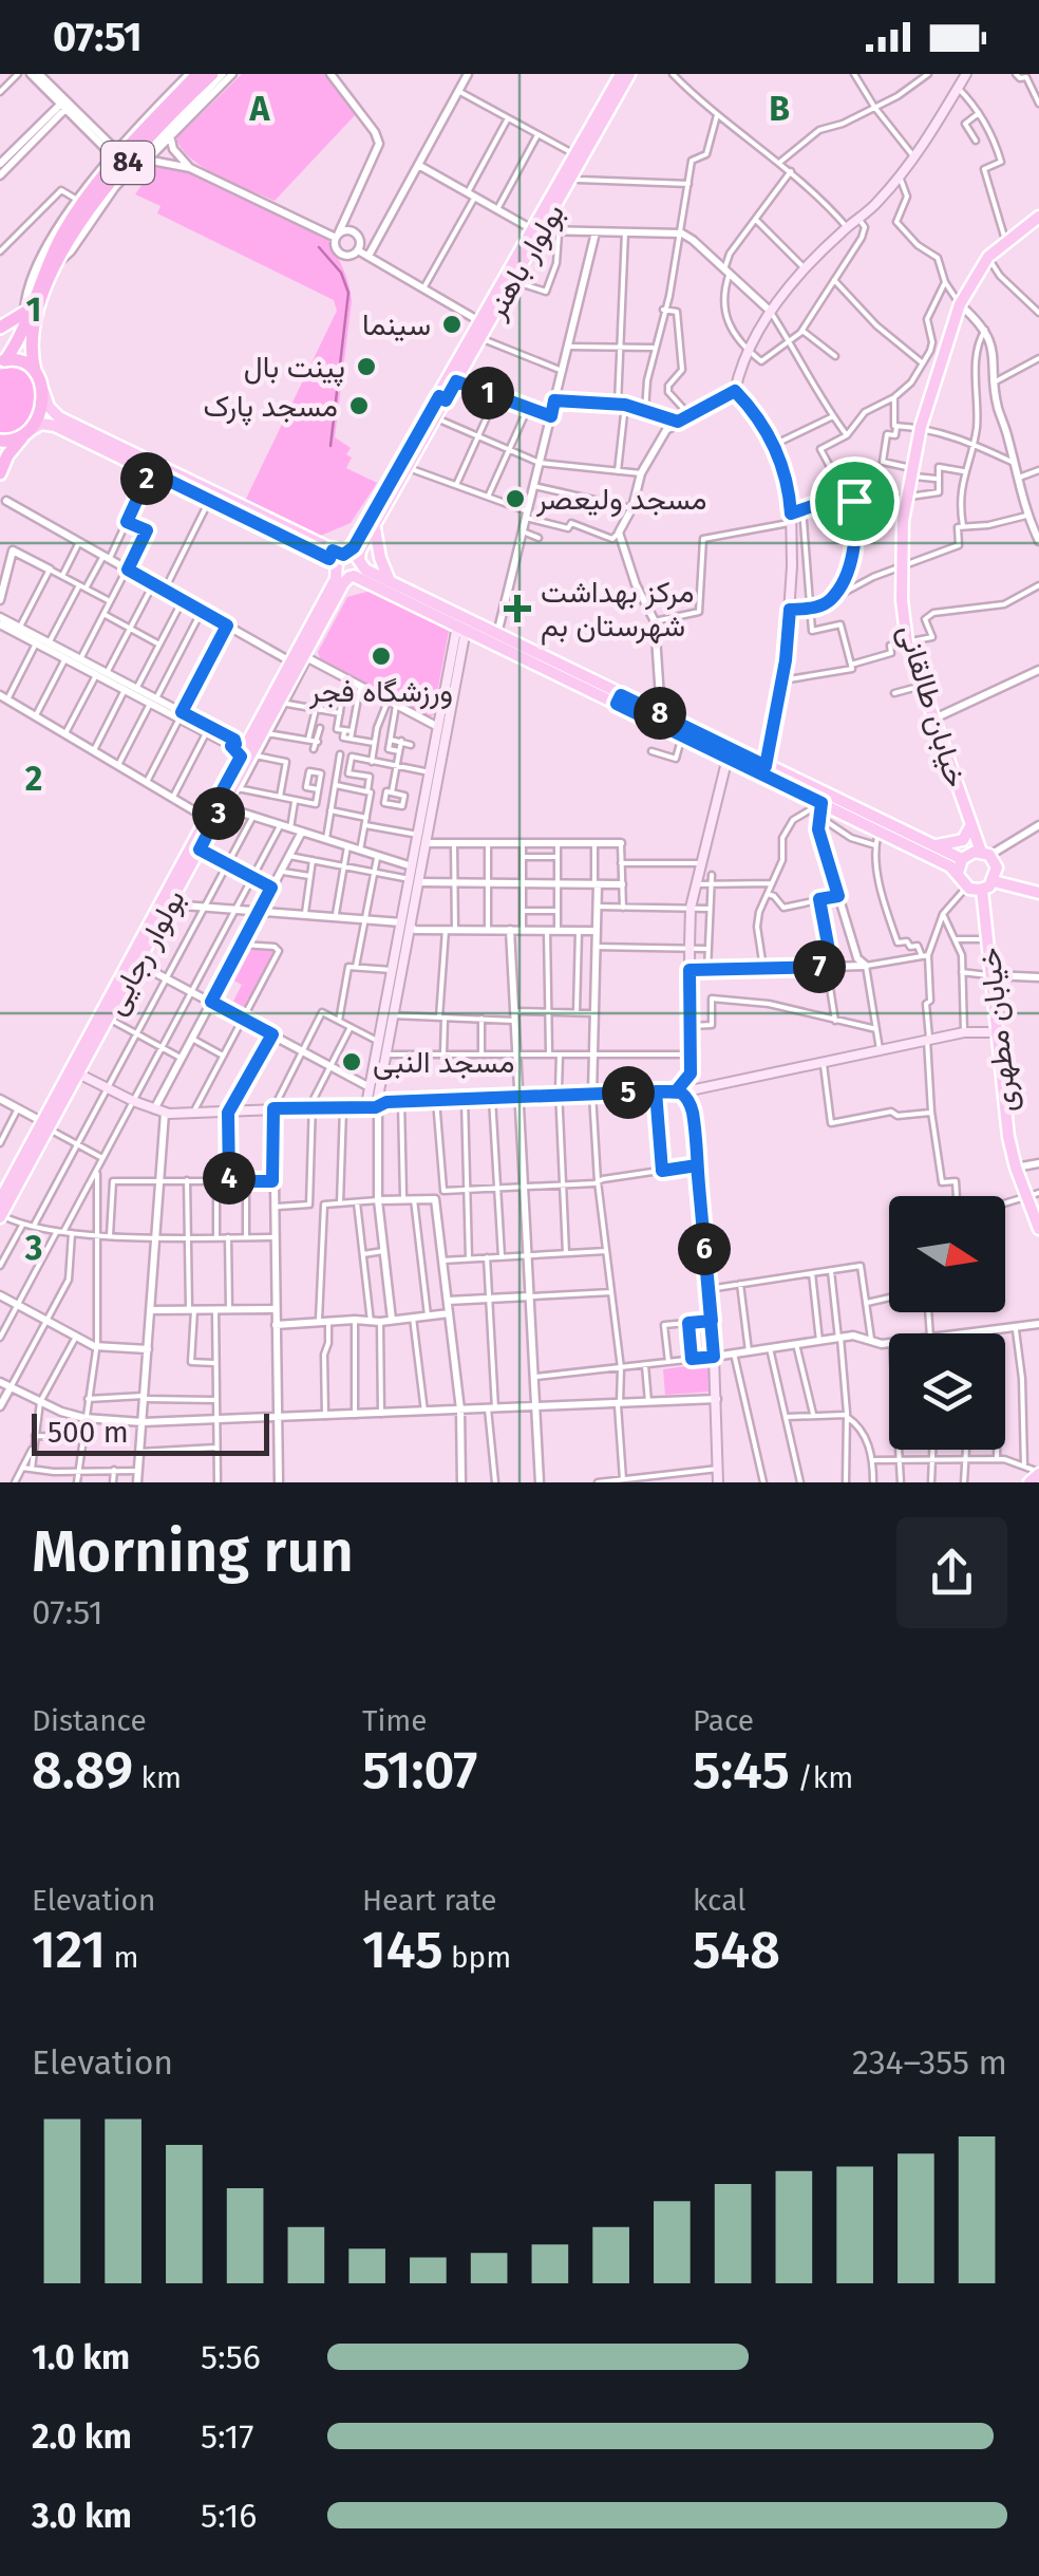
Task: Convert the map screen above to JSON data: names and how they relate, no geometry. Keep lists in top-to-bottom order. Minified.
{"streets":{"highway":["84"],"main road":["بولوار باهنر","خیابان طالقانی","بولوار رجایی","خیابان مطهری"]},"crossings":[["بولوار باهنر","بولوار رجایی"]],"places":{"other":["سینما","پینت بال","مسجد پارک","مسجد ولیعصر","ورزشگاه فجر","مسجد النبی"],"health":["مرکز بهداشت شهرستان بم"]},"scale_bar":"500 m","north":"right","page":{"status":"07:51","pins":["1","2","8","3","7","5","4","6"],"scale":"500 m","heading":["Morning run","07:51"],"stats":[["Distance","8.89 km"],["Time","51:07"],["Pace","5:45 /km"],["Elevation","121 m"],["Heart rate","145 bpm"],["kcal","548"]],"chart":["Elevation","234–355 m"],"list":[{"name":"1.0 km","note":"5:56"},{"name":"2.0 km","note":"5:17"},{"name":"3.0 km","note":"5:16"}]},"grid":{"columns":["A","B"],"rows":["1","2","3"]}}
